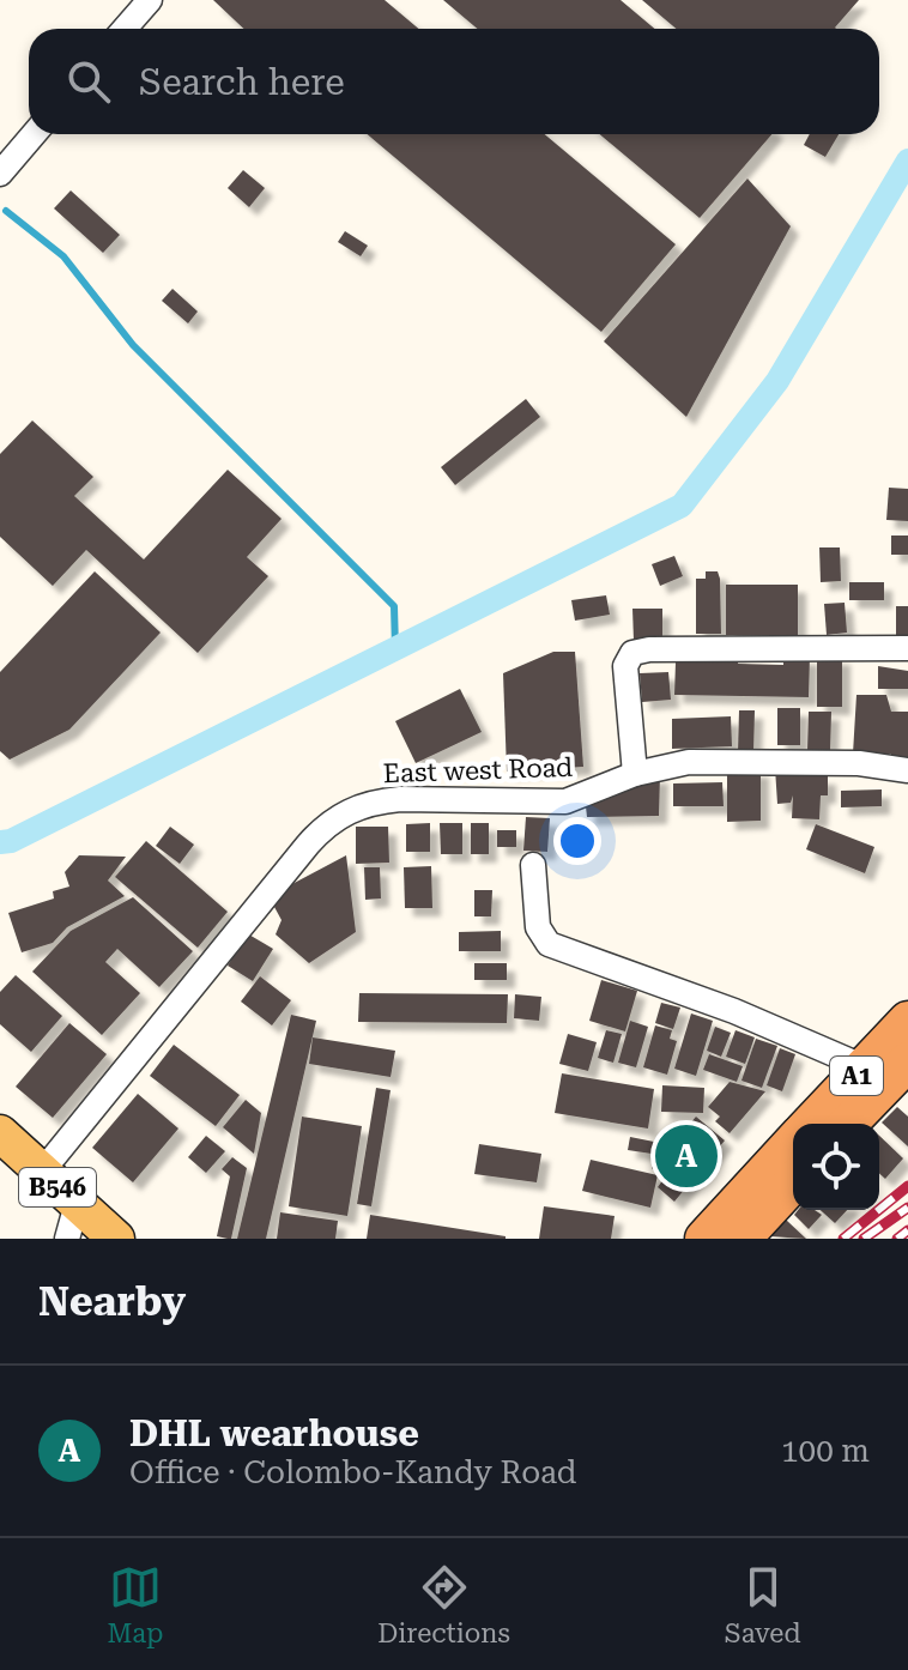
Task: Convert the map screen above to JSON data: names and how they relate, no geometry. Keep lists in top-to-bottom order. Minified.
{"streets":{"highway":["A1"],"main road":["B546"],"street":["East west Road"]},"crossings":[["East west Road","B546"]],"page":{"search":"Search here","pins":"A","heading":"Nearby","list":[{"mark":"A","name":"DHL wearhouse","note":"Office · Colombo-Kandy Road","value":"100 m"}],"nav":["Map","Directions","Saved"]}}
